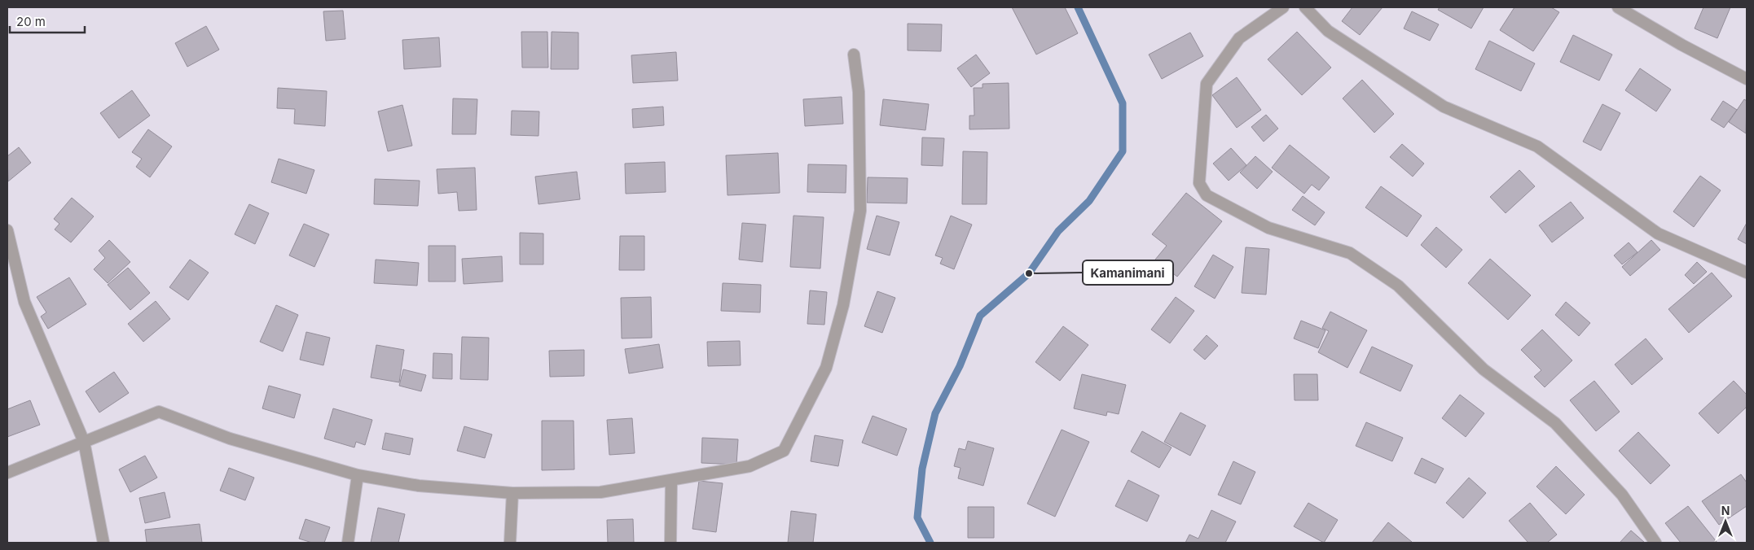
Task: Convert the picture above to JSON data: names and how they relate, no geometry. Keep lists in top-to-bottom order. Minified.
{"places":["Kamanimani"],"scale_bar":"20 m","north":"top"}
